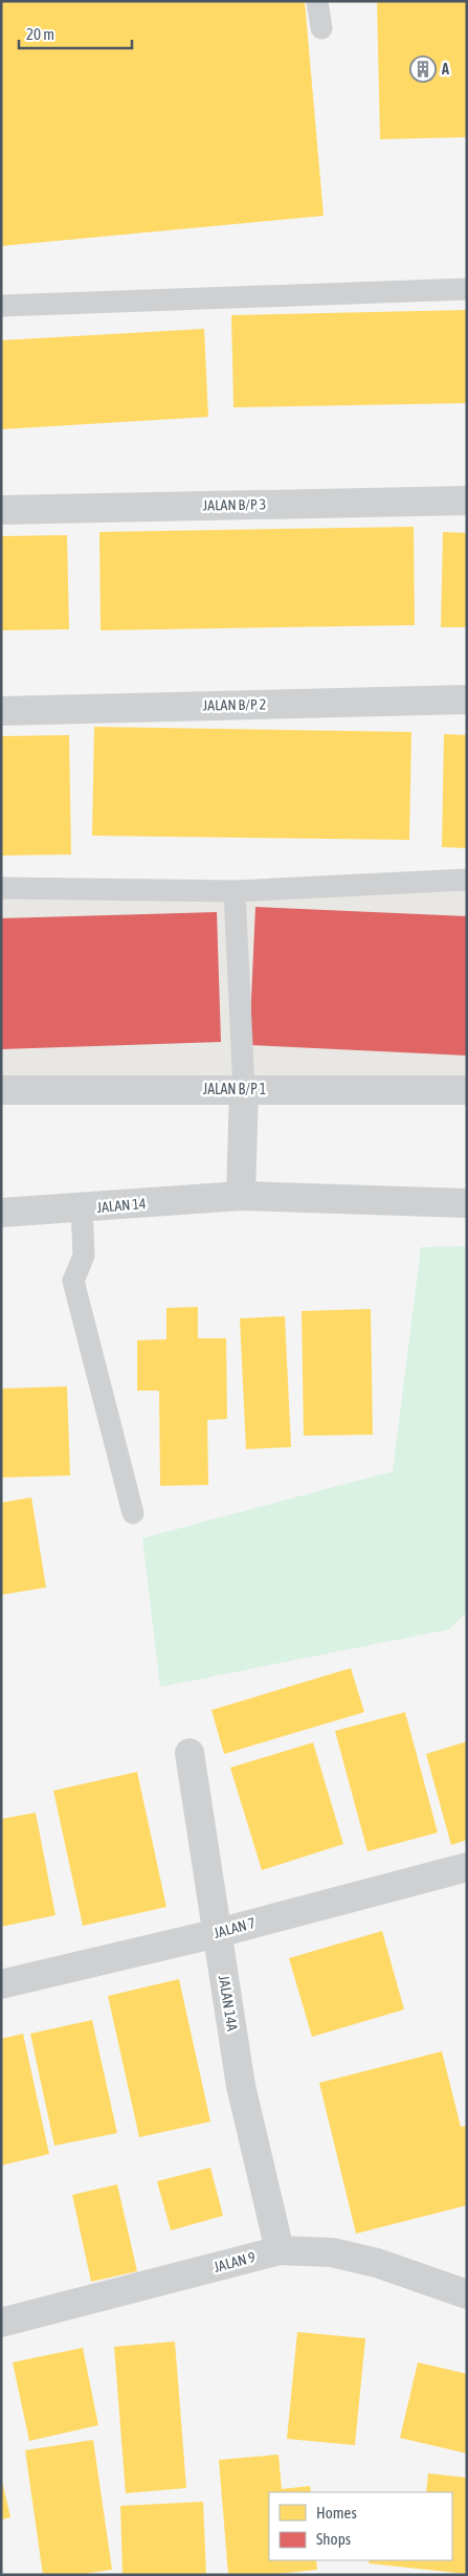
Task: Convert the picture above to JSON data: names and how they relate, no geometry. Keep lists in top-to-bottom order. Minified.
{"streets":{"street":["JALAN B/P 3","JALAN B/P 2","JALAN B/P 1","JALAN 14","JALAN 7","JALAN 14A","JALAN 9"]},"crossings":[["JALAN 7","JALAN 14A"],["JALAN 14A","JALAN 9"]],"places":{"building":["A"]},"legend":["Homes","Shops"],"scale_bar":"20 m"}
